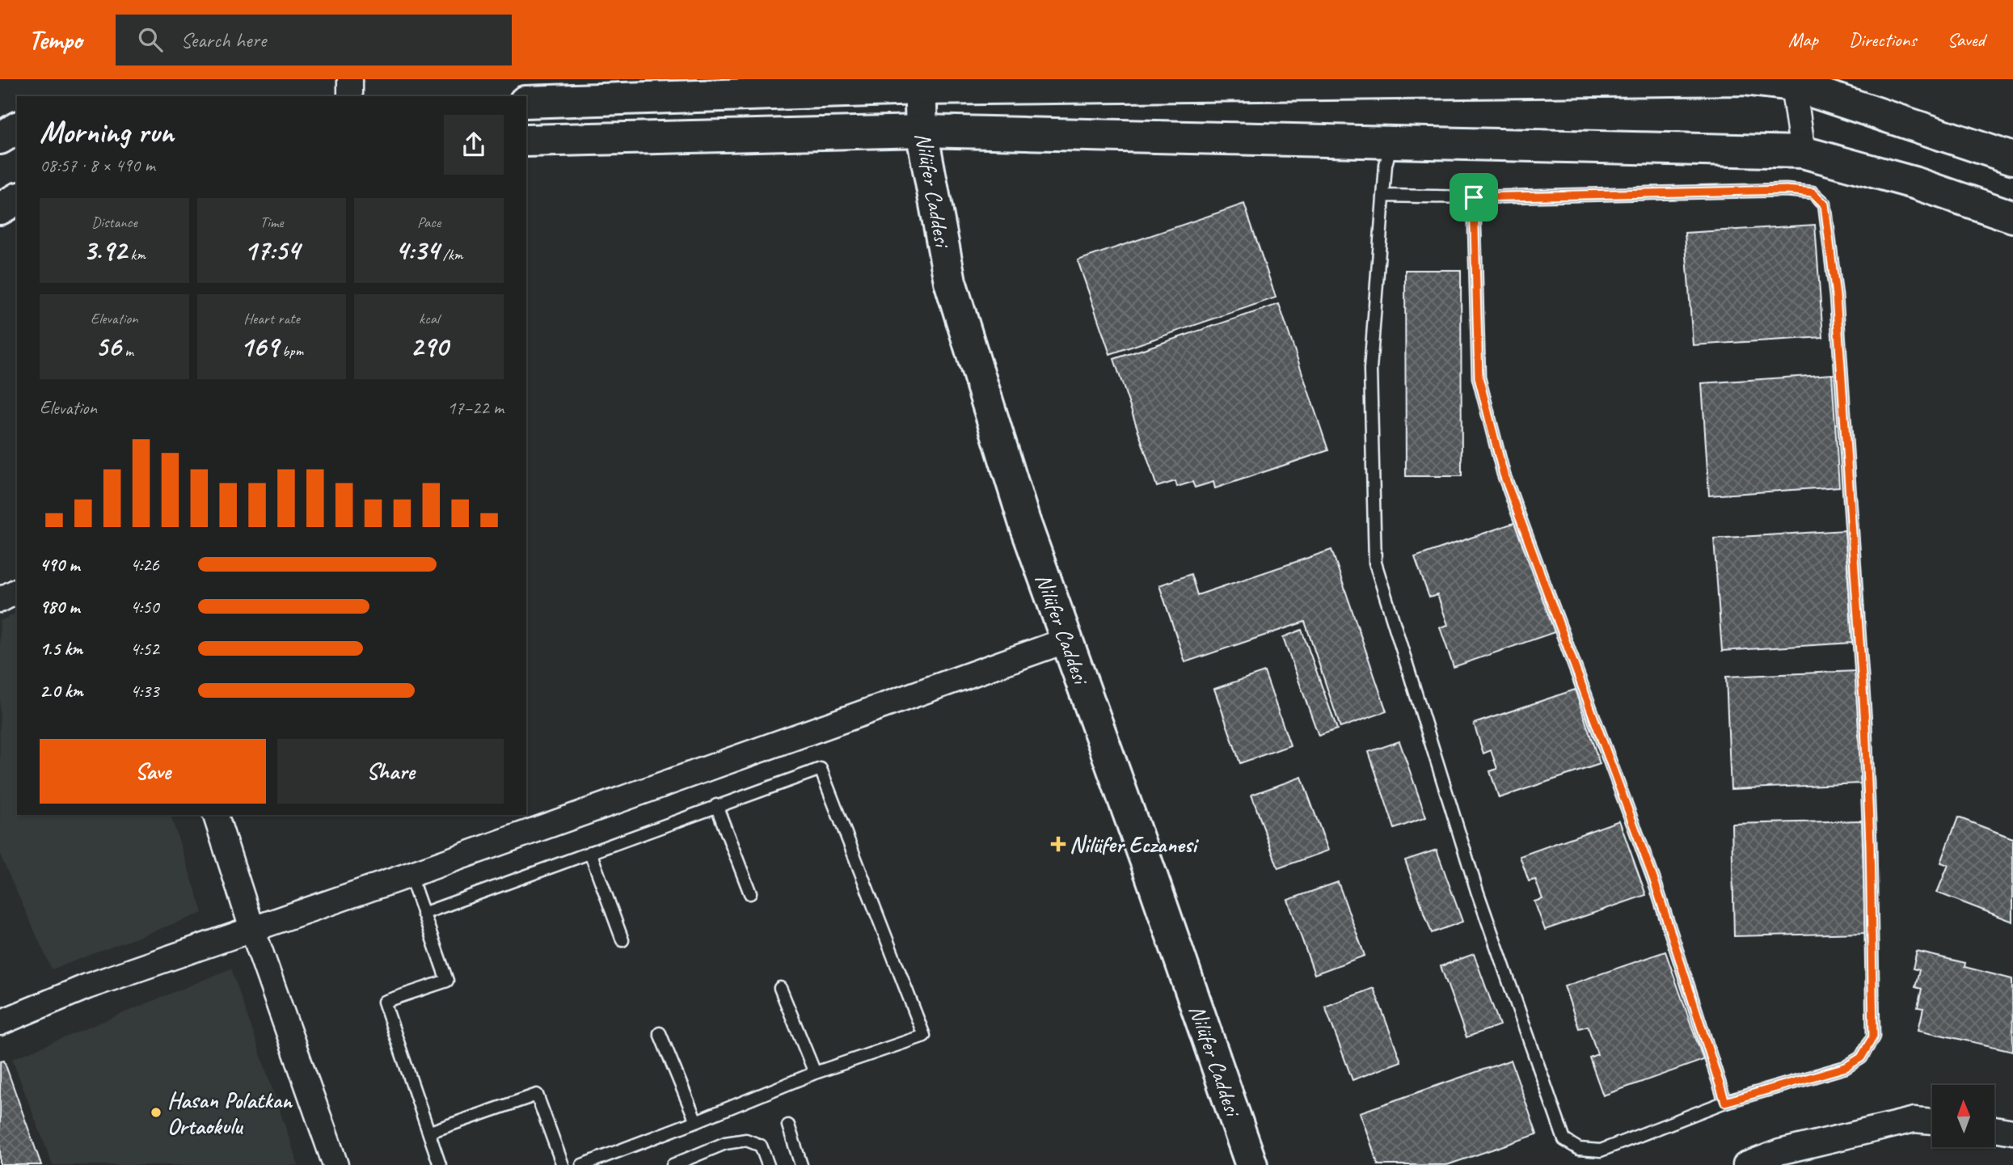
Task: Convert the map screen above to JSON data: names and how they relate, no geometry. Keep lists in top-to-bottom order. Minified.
{"streets":{"main road":["Nilüfer Caddesi"]},"places":{"health":["Nilüfer Eczanesi"],"other":["Hasan Polatkan Ortaokulu"]},"north":"top","page":{"header":"Tempo","search":"Search here","nav":["Map","Directions","Saved"],"heading":["Morning run","08:57 · 8 × 490 m"],"stats":[["Distance","3.92 km"],["Time","17:54"],["Pace","4:34 /km"],["Elevation","56 m"],["Heart rate","169 bpm"],["kcal","290"]],"chart":["Elevation","17–22 m"],"list":[{"name":"490 m","note":"4:26"},{"name":"980 m","note":"4:50"},{"name":"1.5 km","note":"4:52"},{"name":"2.0 km","note":"4:33"}],"buttons":["Save","Share"]}}
